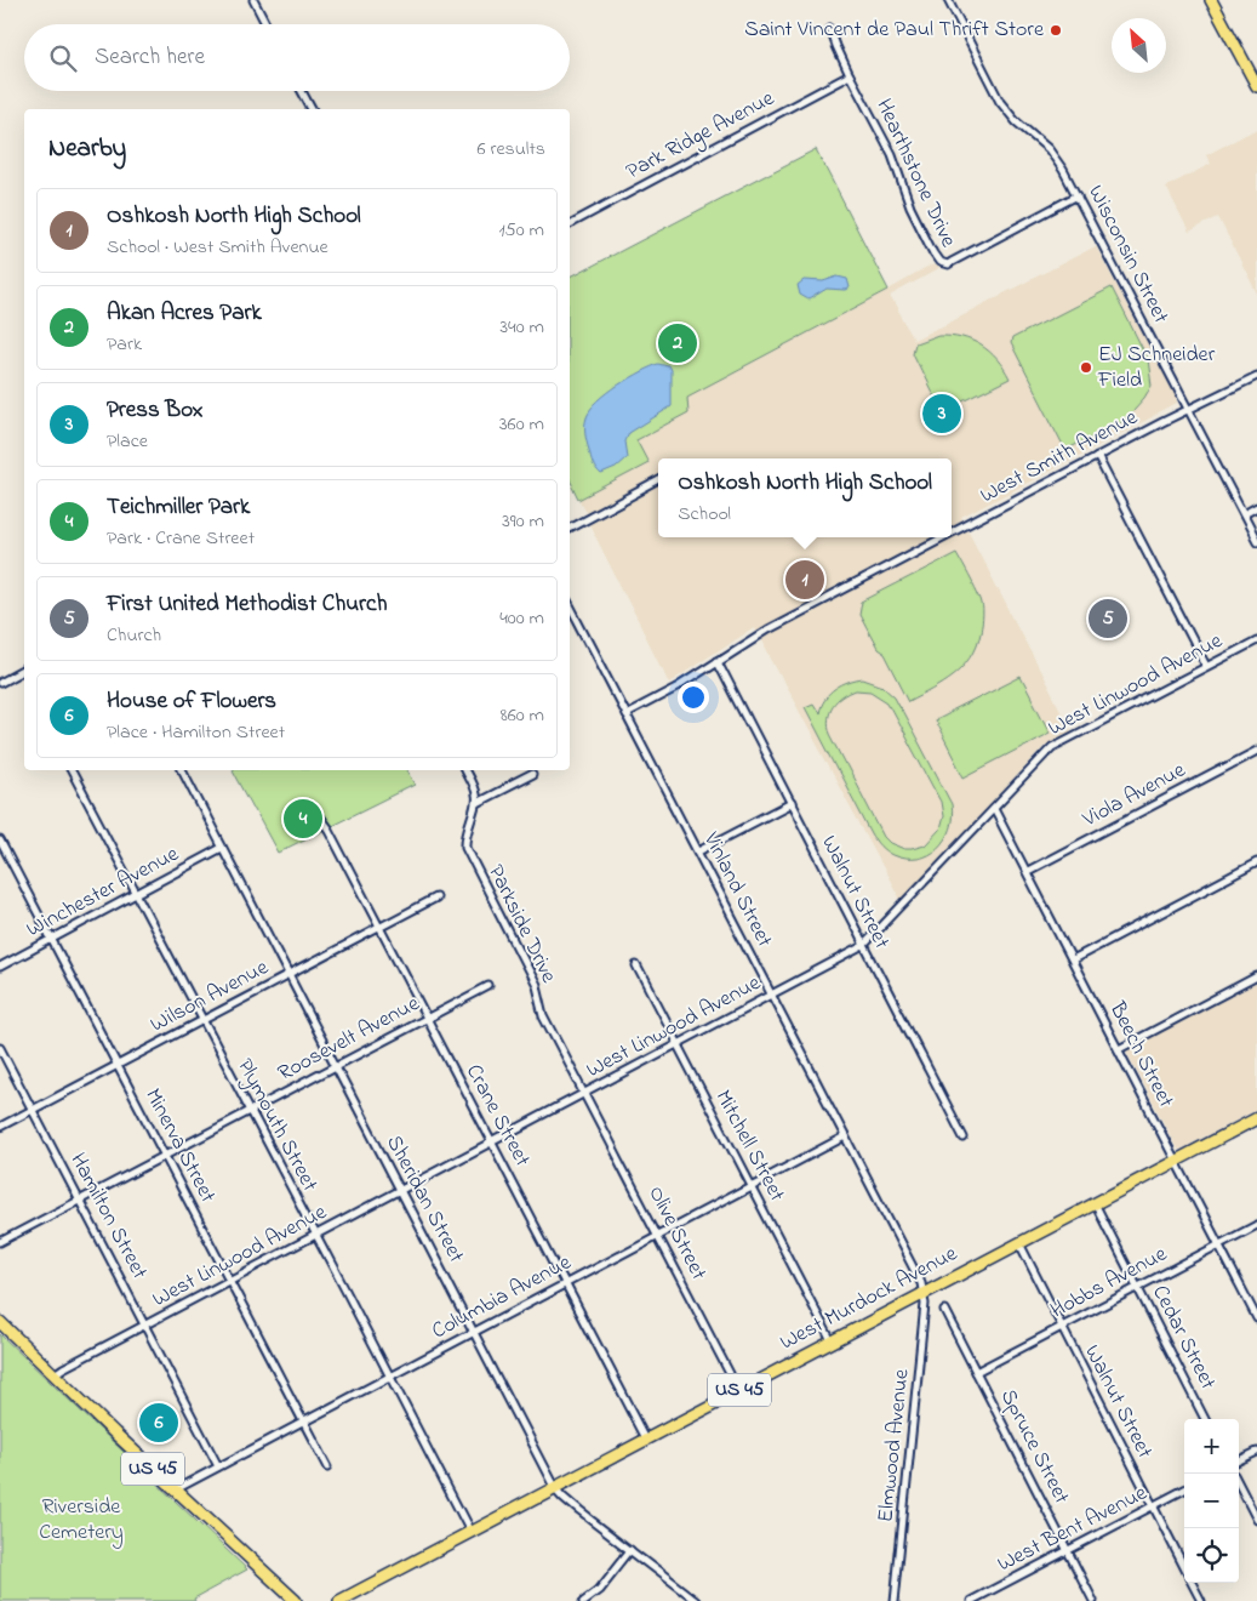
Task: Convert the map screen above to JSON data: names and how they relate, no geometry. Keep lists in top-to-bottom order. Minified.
{"streets":{"main road":["West Murdock Avenue","US 45"],"street":["Park Ridge Avenue","Hearthstone Drive","Wisconsin Street","West Smith Avenue","West Linwood Avenue","Viola Avenue","Vinland Street","Winchester Avenue","Walnut Street","Parkside Drive","Wilson Avenue","Roosevelt Avenue","Beech Street","Crane Street","Plymouth Street","Minerva Street","Mitchell Street","Sheridan Street","Hamilton Street","Olive Street","Hobbs Avenue","Columbia Avenue","Cedar Street","Elmwood Avenue","Spruce Street","West Bent Avenue"]},"crossings":[["Park Ridge Avenue","Hearthstone Drive"],["Hearthstone Drive","Wisconsin Street"],["Wisconsin Street","West Smith Avenue"],["West Smith Avenue","Vinland Street"],["West Smith Avenue","Walnut Street"],["West Linwood Avenue","Vinland Street"],["West Linwood Avenue","Walnut Street"],["West Linwood Avenue","Parkside Drive"],["West Linwood Avenue","Beech Street"],["West Linwood Avenue","Crane Street"],["West Linwood Avenue","Plymouth Street"],["West Linwood Avenue","Minerva Street"],["West Linwood Avenue","Mitchell Street"],["West Linwood Avenue","Sheridan Street"],["West Linwood Avenue","Hamilton Street"],["West Linwood Avenue","Olive Street"],["West Linwood Avenue","US 45"],["Viola Avenue","Beech Street"],["Vinland Street","Columbia Avenue"],["Vinland Street","West Murdock Avenue"],["Vinland Street","Elmwood Avenue"],["Winchester Avenue","Plymouth Street"],["Winchester Avenue","Minerva Street"],["Winchester Avenue","Sheridan Street"],["Walnut Street","Hobbs Avenue"],["Walnut Street","West Murdock Avenue"],["Walnut Street","West Bent Avenue"],["Parkside Drive","Olive Street"],["Wilson Avenue","Crane Street"],["Wilson Avenue","Plymouth Street"],["Wilson Avenue","Minerva Street"],["Wilson Avenue","Sheridan Street"],["Wilson Avenue","Hamilton Street"],["Roosevelt Avenue","Crane Street"],["Roosevelt Avenue","Plymouth Street"],["Roosevelt Avenue","Minerva Street"],["Roosevelt Avenue","Sheridan Street"],["Roosevelt Avenue","Hamilton Street"],["Beech Street","Hobbs Avenue"],["Beech Street","West Murdock Avenue"],["Crane Street","Columbia Avenue"],["Crane Street","West Murdock Avenue"],["Plymouth Street","Columbia Avenue"],["Plymouth Street","West Murdock Avenue"],["Minerva Street","Columbia Avenue"],["Mitchell Street","Columbia Avenue"],["Mitchell Street","West Murdock Avenue"],["Sheridan Street","Columbia Avenue"],["Sheridan Street","West Murdock Avenue"],["Hamilton Street","Columbia Avenue"],["Olive Street","Columbia Avenue"],["Olive Street","West Murdock Avenue"],["Hobbs Avenue","Cedar Street"],["Hobbs Avenue","Spruce Street"],["Columbia Avenue","US 45"],["West Murdock Avenue","Cedar Street"],["West Murdock Avenue","Elmwood Avenue"],["Spruce Street","West Bent Avenue"]],"parks":["Riverside Cemetery"],"places":["Saint Vincent de Paul Thrift Store","EJ Schneider Field"],"north":"top left","page":{"search":"Search here","heading":["Nearby","6 results"],"list":[{"mark":"1","name":"Oshkosh North High School","note":"School · West Smith Avenue","value":"150 m"},{"mark":"2","name":"Akan Acres Park","note":"Park","value":"340 m"},{"mark":"3","name":"Press Box","note":"Place","value":"360 m"},{"mark":"4","name":"Teichmiller Park","note":"Park · Crane Street","value":"390 m"},{"mark":"5","name":"First United Methodist Church","note":"Church","value":"400 m"},{"mark":"6","name":"House of Flowers","note":"Place · Hamilton Street","value":"860 m"}],"pins":["2","3","1","5","4","6"],"popup":["Oshkosh North High School","School"],"map_buttons":["+","−"]}}
